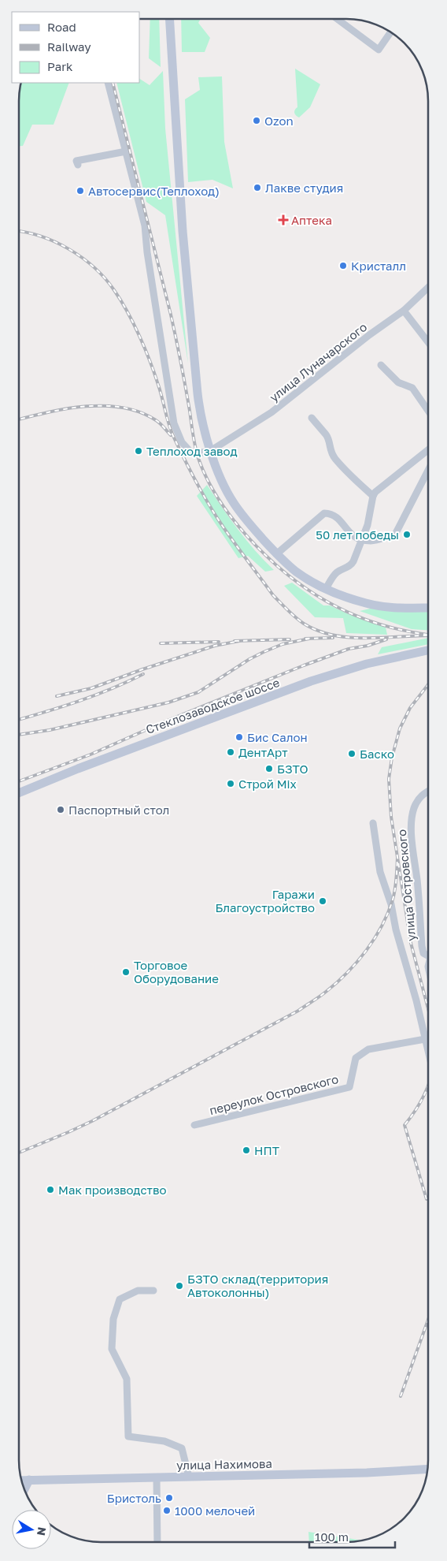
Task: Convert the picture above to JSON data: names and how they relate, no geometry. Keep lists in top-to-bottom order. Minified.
{"streets":{"main road":["Стеклозаводское шоссе","улица Нахимова"],"street":["улица Луначарского","улица Островского","переулок Островского"]},"places":{"other":["Ozon","Лакве студия","Автосервис(Теплоход)","Кристалл","Теплоход завод","50 лет победы","Бис Салон","ДентАрт","Баско","БЗТО","Строй Mix","Паспортный стол","Гаражи Благоустройство","Торговое Оборудование","НПТ","Мак производство","БЗТО склад(территория Автоколонны)","Бристоль","1000 мелочей"],"health":["Аптека"]},"legend":["Road","Railway","Park"],"scale_bar":"100 m","north":"right"}
